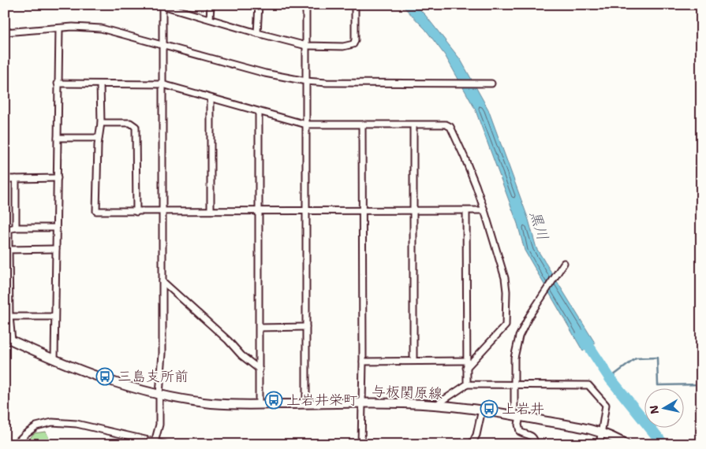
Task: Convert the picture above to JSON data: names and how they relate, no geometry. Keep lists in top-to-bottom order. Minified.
{"streets":{"main road":["与板関原線"]},"water":["黒川"],"places":{"bus stop":["三島支所前","上岩井栄町","上岩井"]},"north":"left"}
